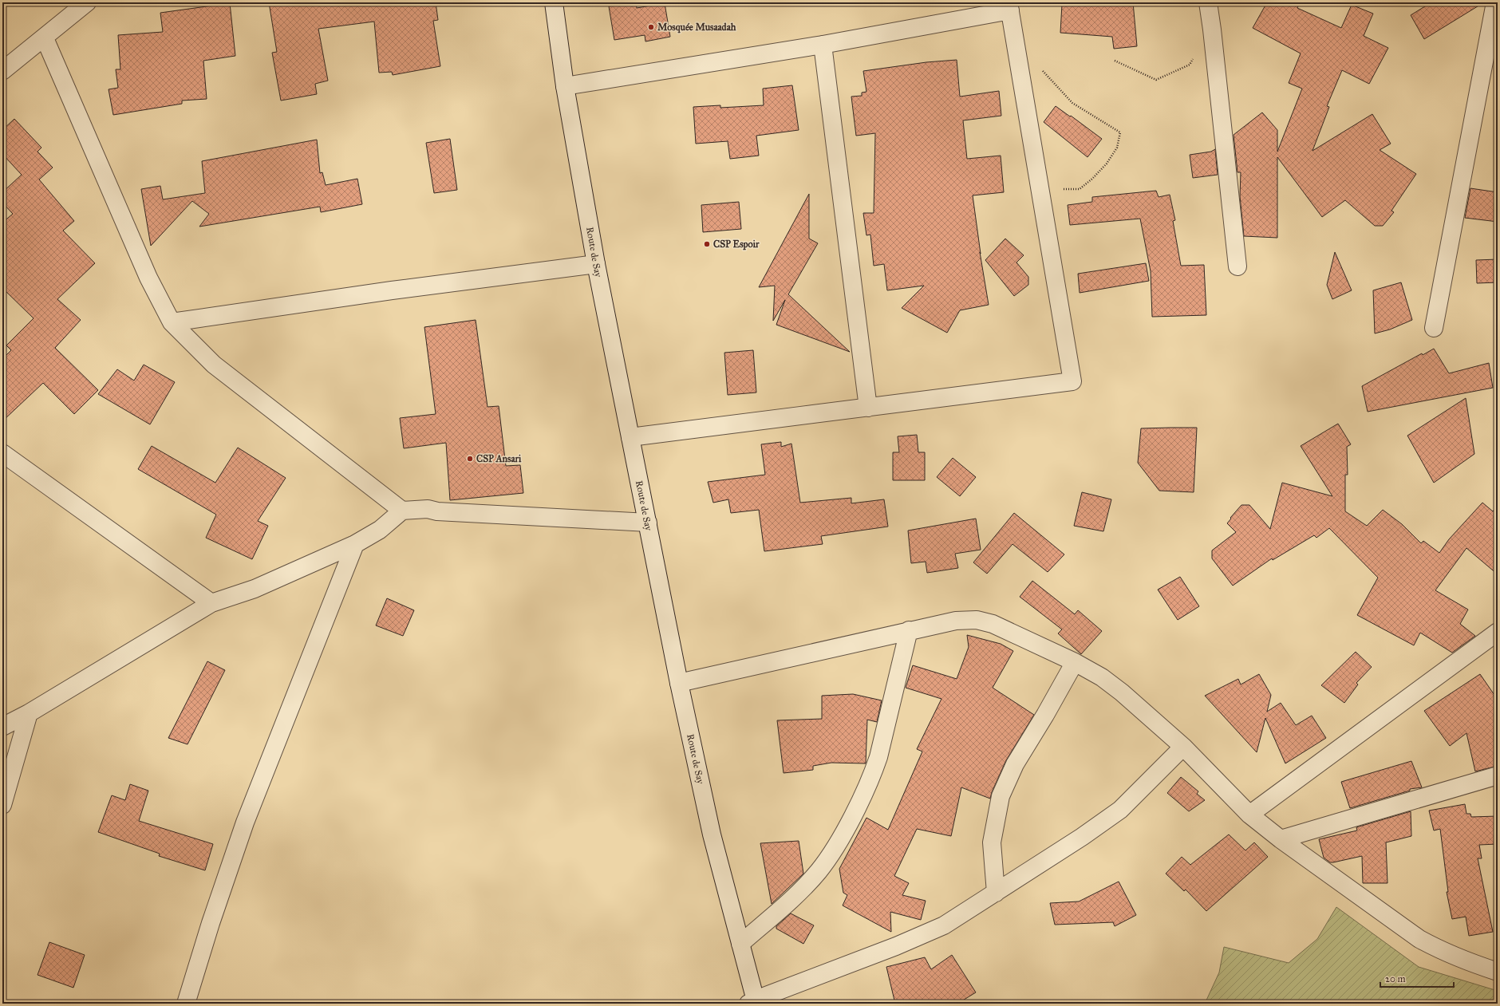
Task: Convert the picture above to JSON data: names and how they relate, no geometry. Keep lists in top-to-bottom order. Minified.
{"streets":{"street":["Route de Say"]},"places":["Mosquée Musaadah","CSP Espoir","CSP Ansari"],"scale_bar":"20 m"}
